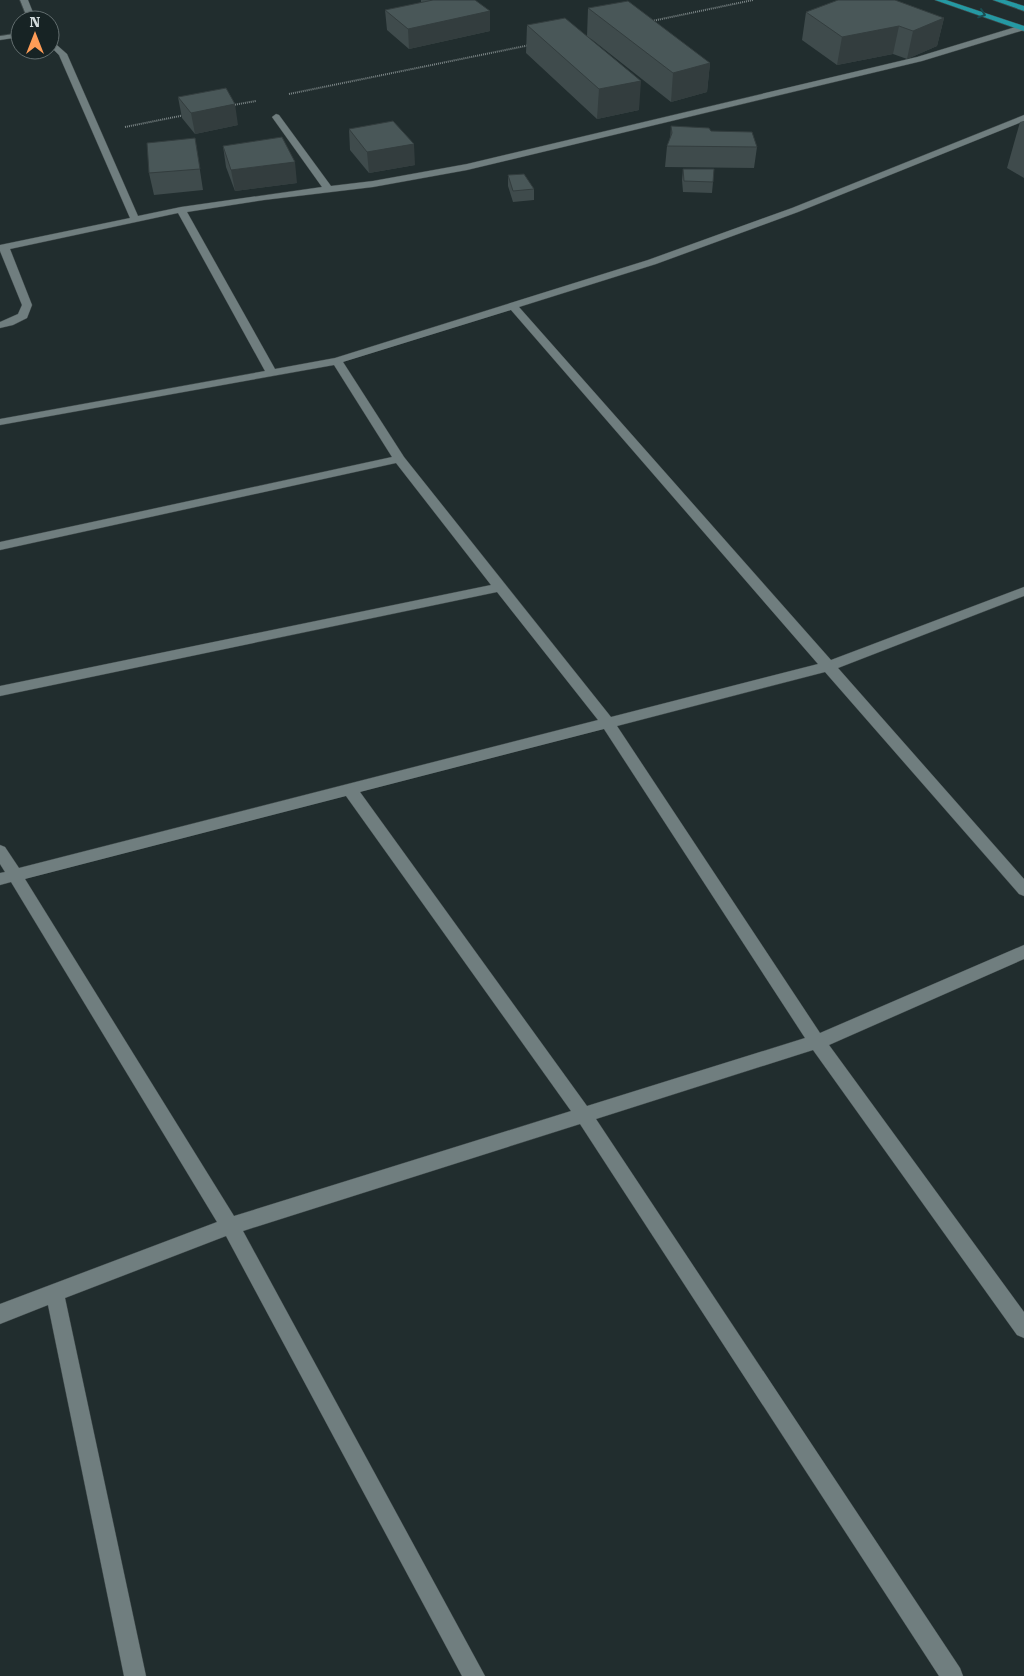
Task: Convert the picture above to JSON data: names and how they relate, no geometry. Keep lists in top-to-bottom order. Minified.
{"north":"top"}
